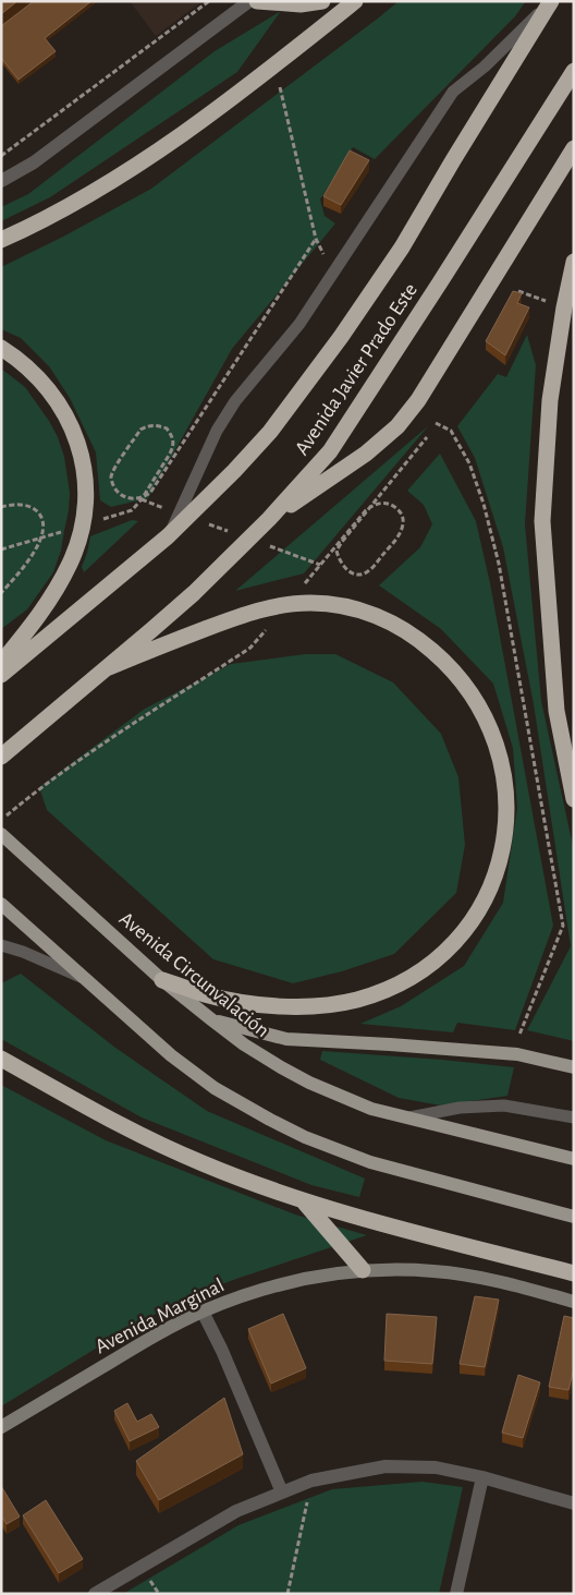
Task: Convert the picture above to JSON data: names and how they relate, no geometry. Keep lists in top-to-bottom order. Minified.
{"streets":{"highway":["Avenida Javier Prado Este"],"main road":["Avenida Circunvalación","Avenida Marginal"]}}
